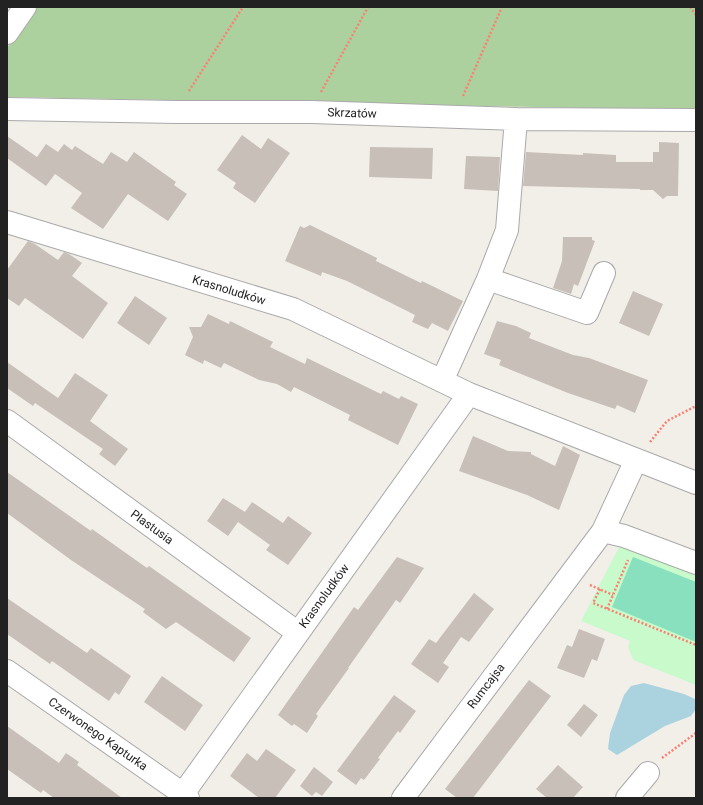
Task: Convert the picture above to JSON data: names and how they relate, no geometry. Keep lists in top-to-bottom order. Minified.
{"streets":{"street":["Skrzatów","Krasnoludków","Plastusia","Rumcajsa","Czerwonego Kapturka"]},"crossings":[["Krasnoludków","Plastusia"],["Krasnoludków","Rumcajsa"],["Krasnoludków","Czerwonego Kapturka"]]}
